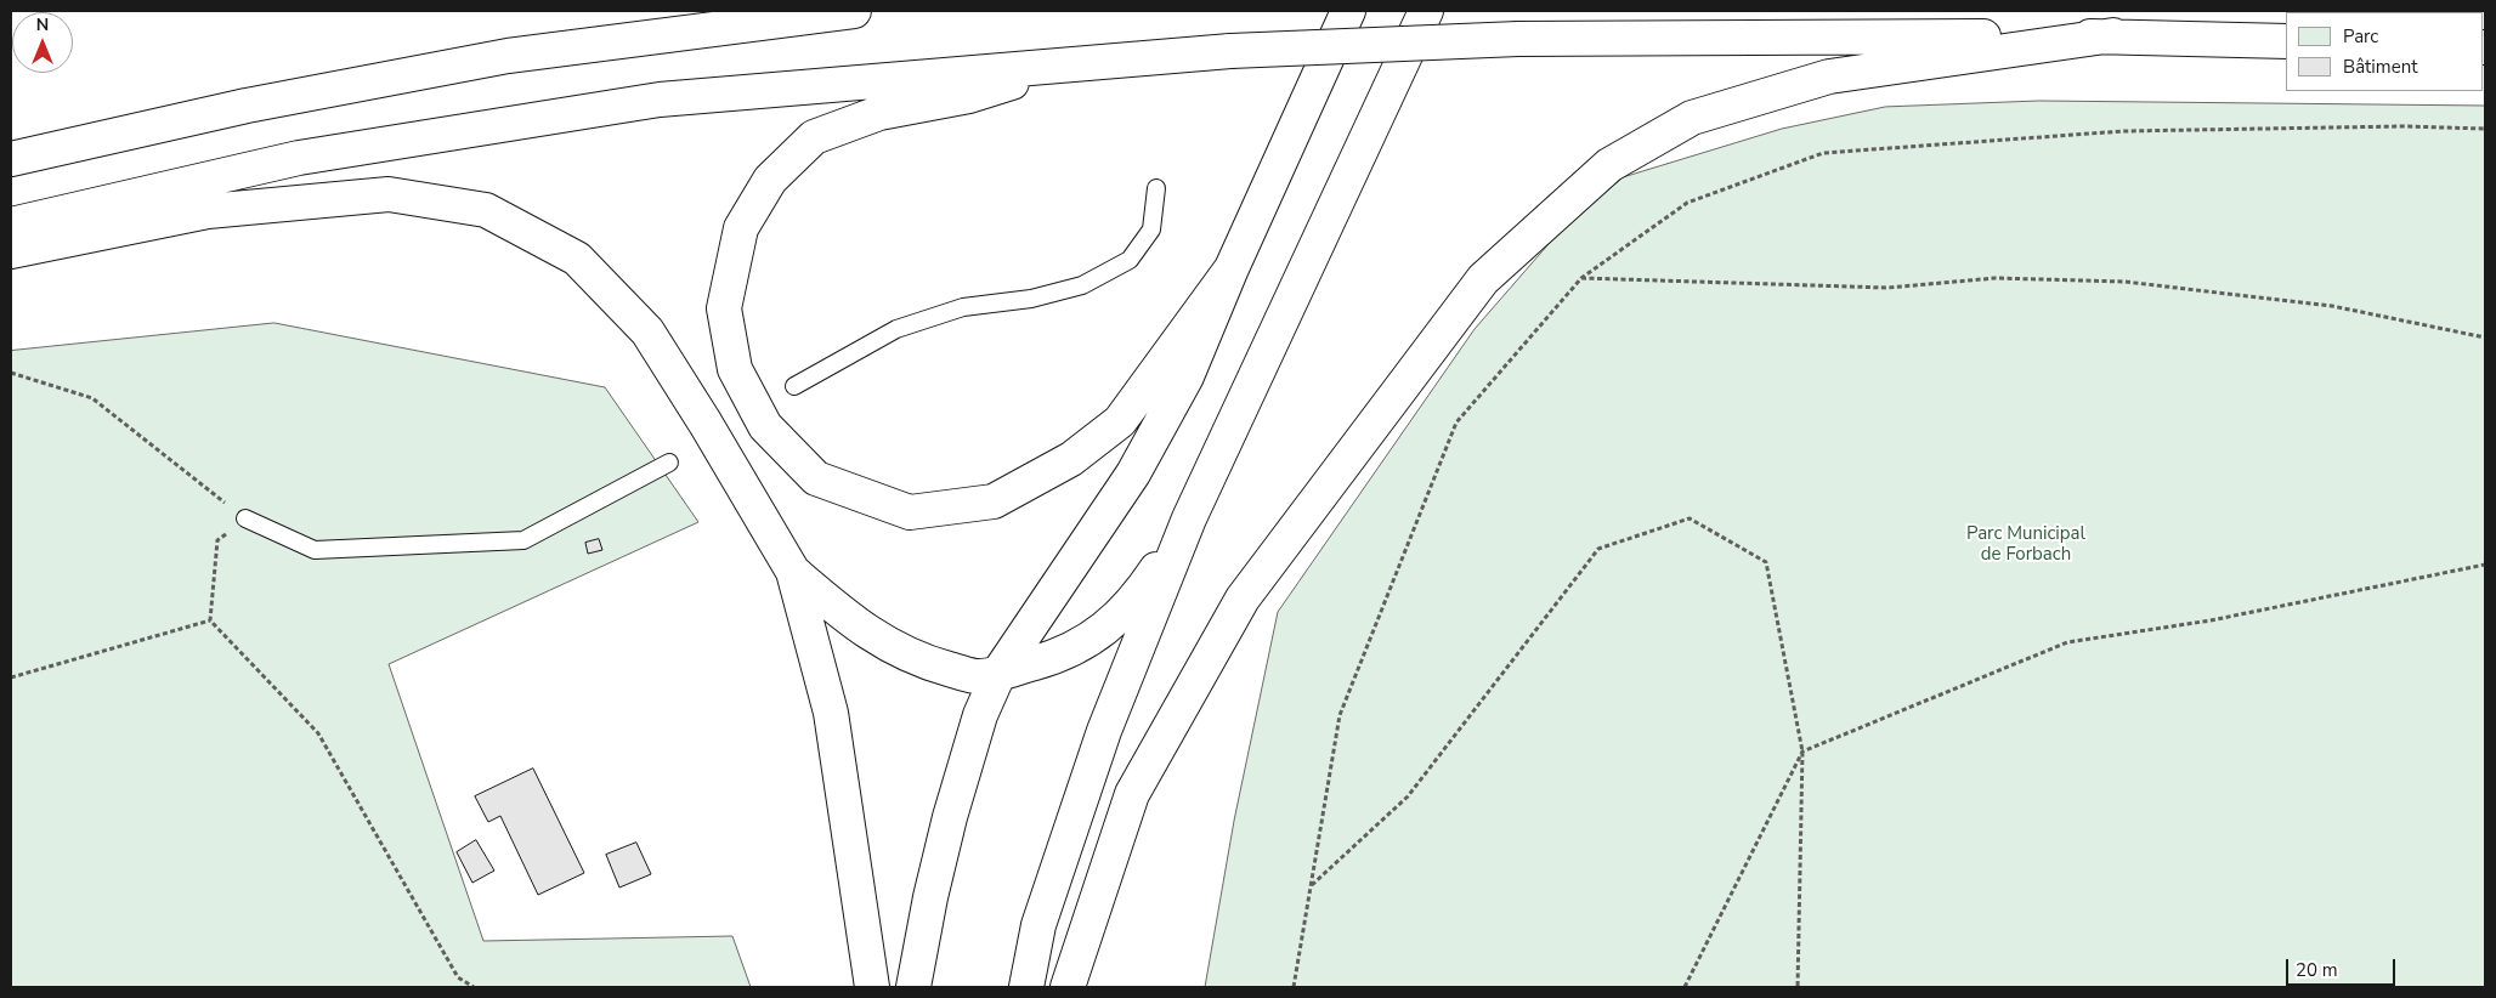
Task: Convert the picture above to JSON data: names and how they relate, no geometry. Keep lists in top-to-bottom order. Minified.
{"parks":["Parc Municipal de Forbach"],"legend":["Parc","Bâtiment"],"scale_bar":"20 m","north":"top"}
